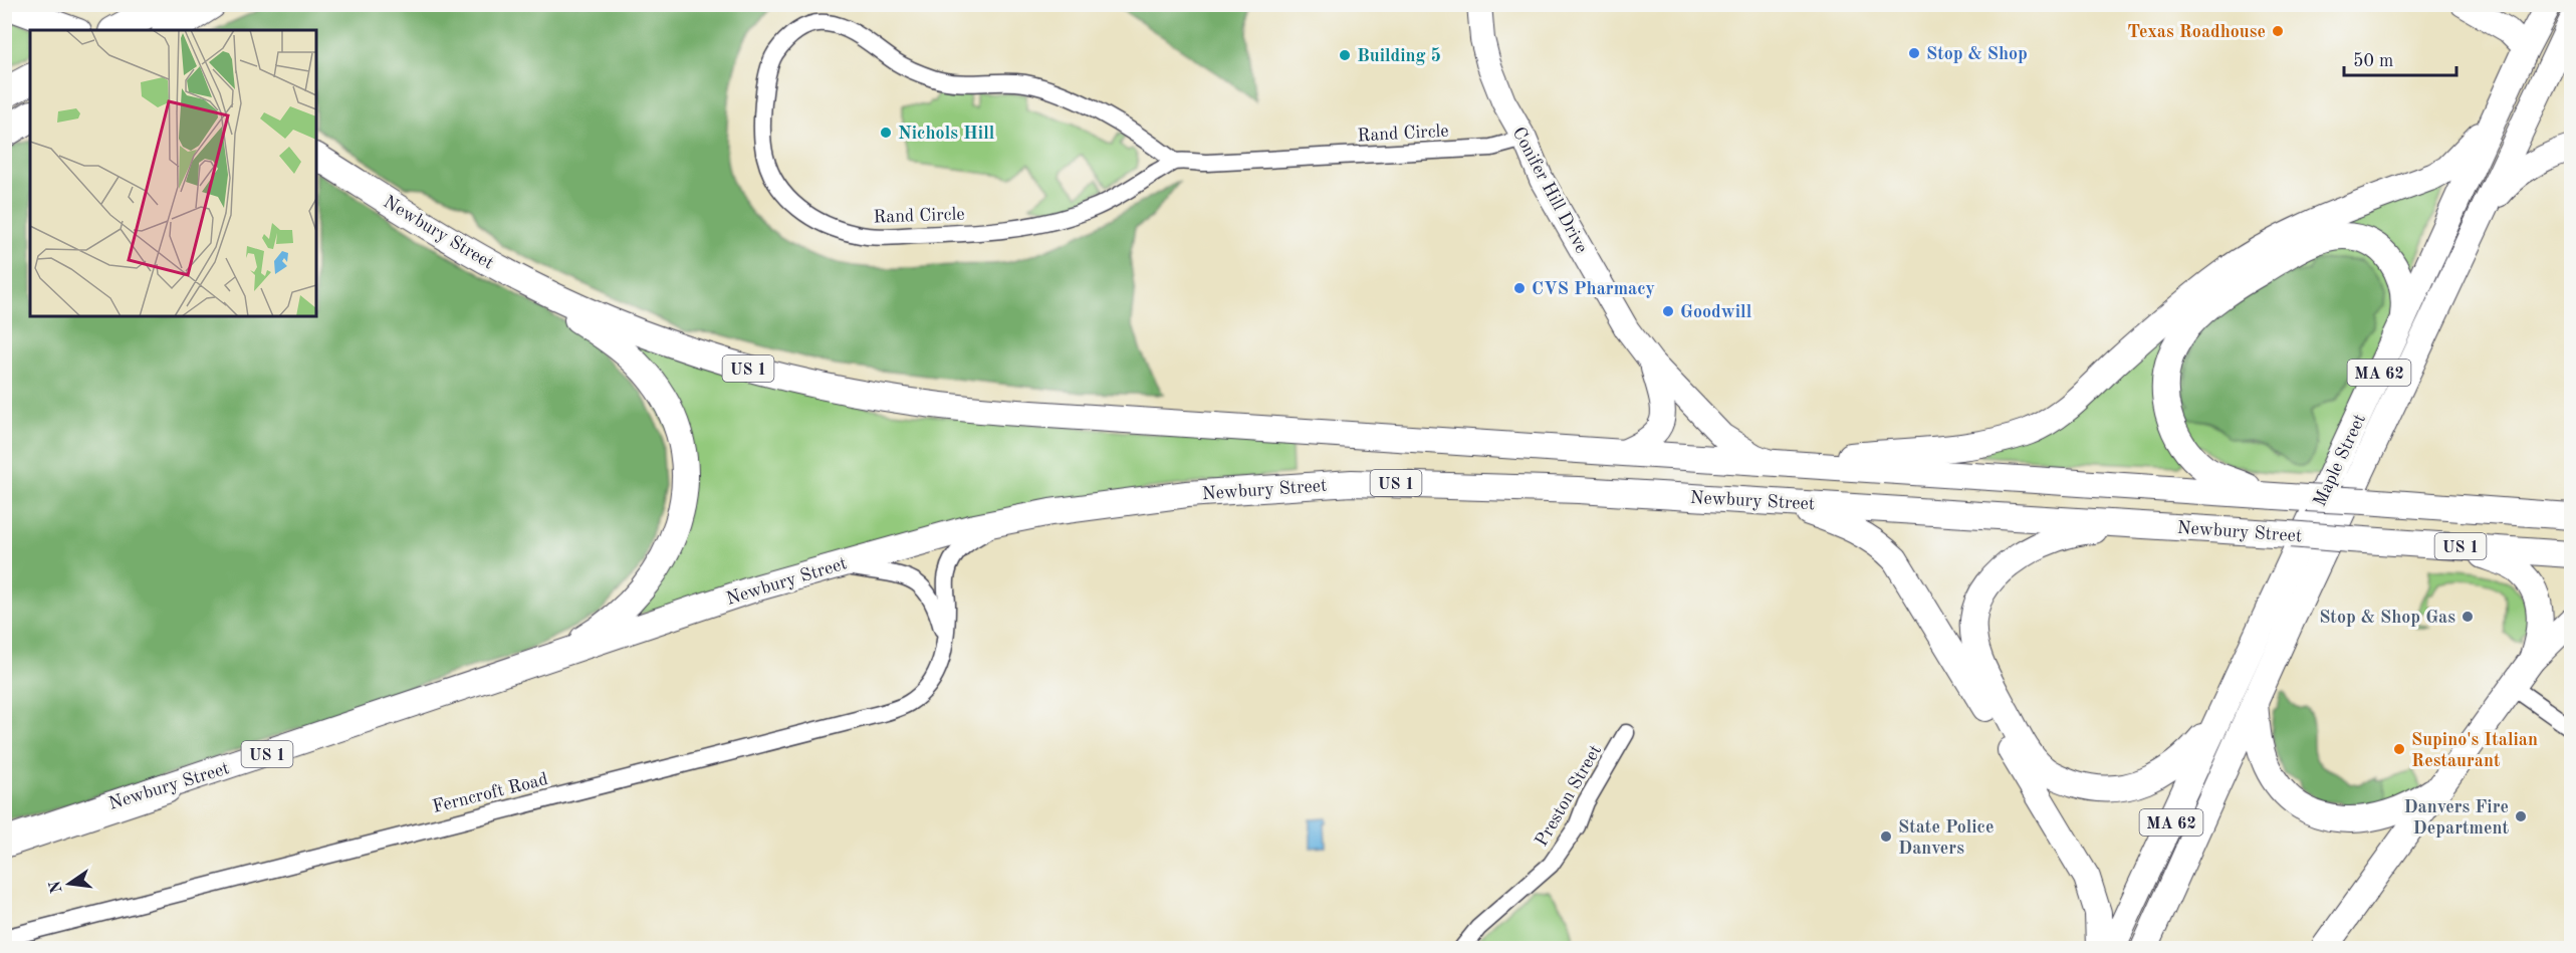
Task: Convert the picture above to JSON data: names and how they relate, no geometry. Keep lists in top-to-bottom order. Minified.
{"streets":{"main road":["Newbury Street","US 1","MA 62","Maple Street"],"street":["Rand Circle","Conifer Hill Drive","Ferncroft Road","Preston Street"]},"crossings":[["Rand Circle","Conifer Hill Drive"],["Conifer Hill Drive","Newbury Street"],["Newbury Street","Ferncroft Road"]],"places":["Texas Roadhouse","Stop & Shop","Building 5","Nichols Hill","CVS Pharmacy","Goodwill","Stop & Shop Gas","Supino's Italian Restaurant","Danvers Fire Department","State Police Danvers"],"scale_bar":"50 m","north":"left"}
